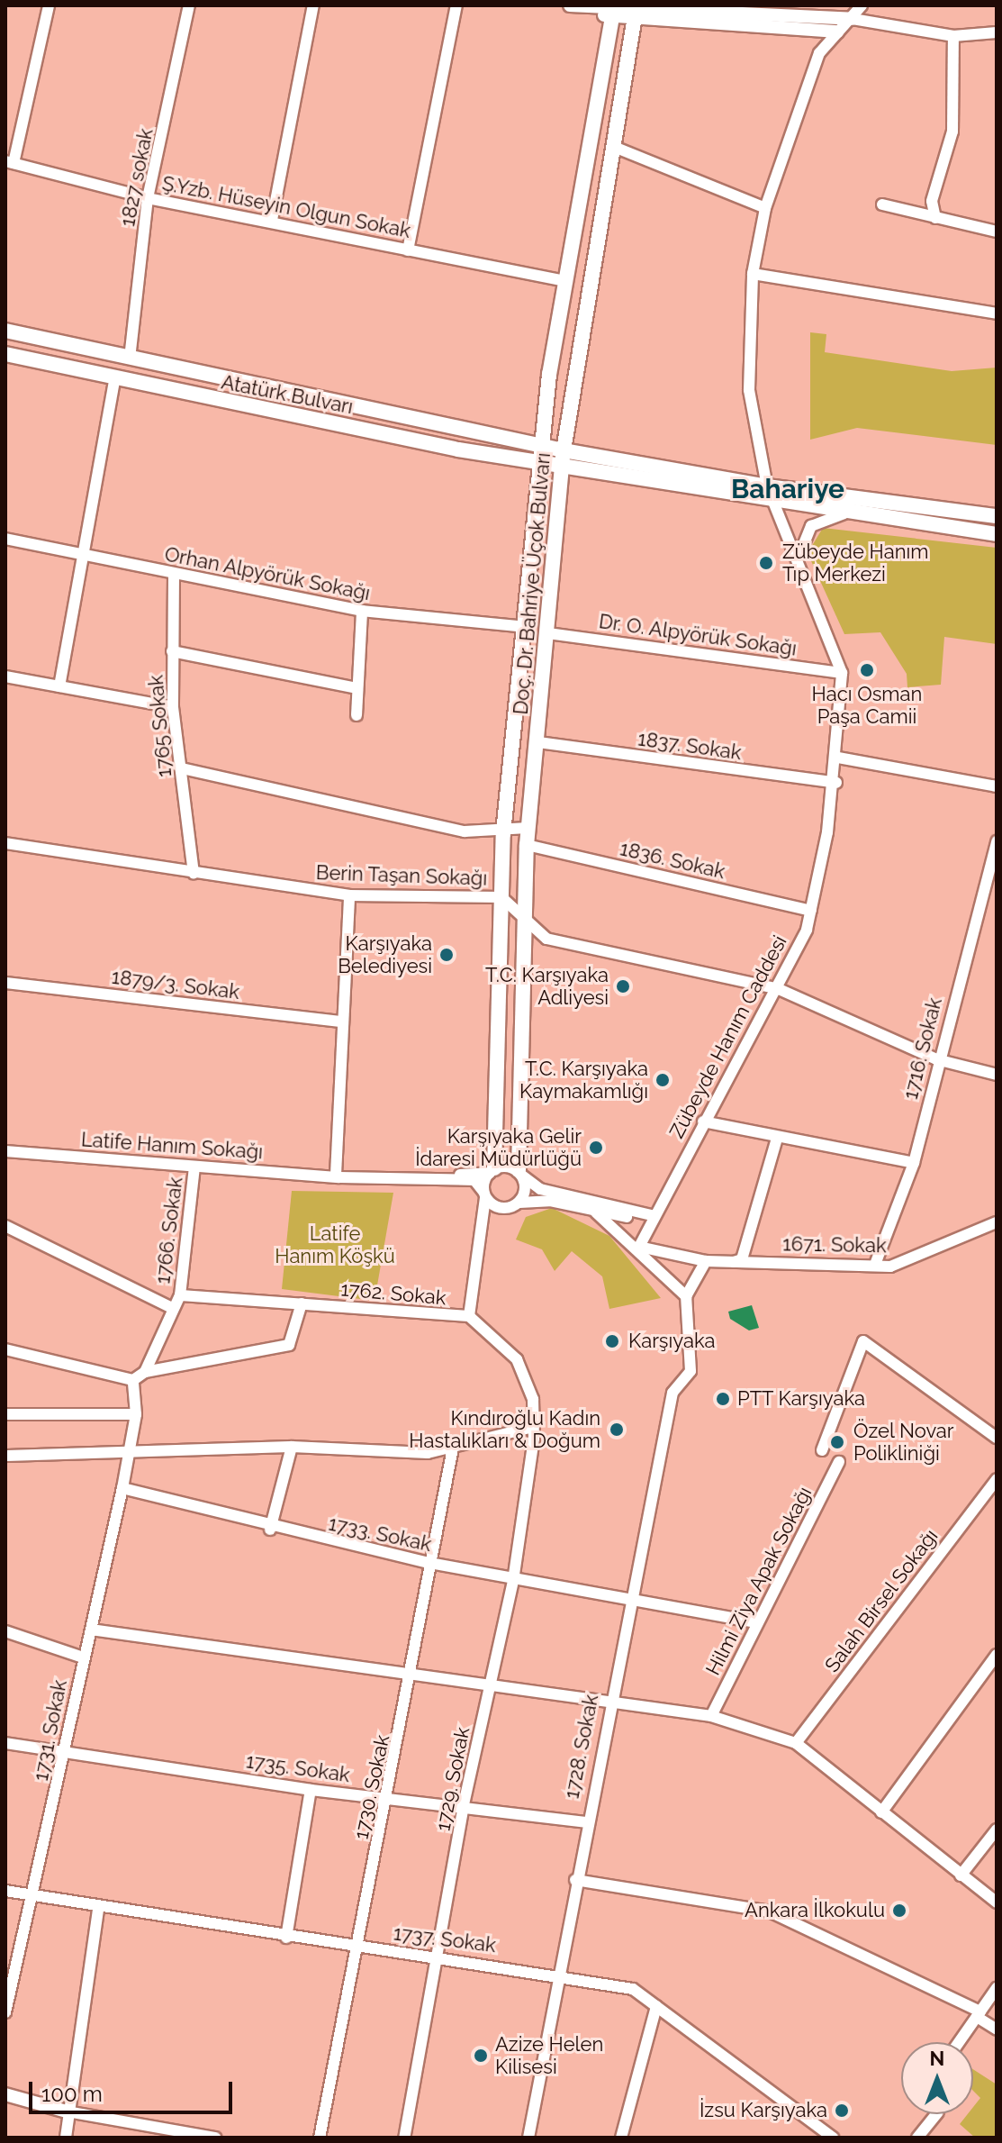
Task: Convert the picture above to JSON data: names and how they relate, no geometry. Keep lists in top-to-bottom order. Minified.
{"streets":{"main road":["Atatürk Bulvarı","Doç. Dr. Bahriye Üçok Bulvarı"],"street":["1827 sokak","Ş.Yzb. Hüseyin Olgun Sokak","Orhan Alpyörük Sokağı","Dr. O. Alpyörük Sokağı","1765 Sokak","1837. Sokak","1836. Sokak","Berin Taşan Sokağı","1879/3. Sokak","Zübeyde Hanım Caddesi","1716. Sokak","Latife Hanım Sokağı","1766. Sokak","1671. Sokak","1762. Sokak","1733. Sokak","Hilmi Ziya Apak Sokağı","Salah Birsel Sokağı","1731. Sokak","1728. Sokak","1735. Sokak","1729. Sokak","1730. Sokak","1737. Sokak"]},"crossings":[["1827 sokak","Ş.Yzb. Hüseyin Olgun Sokak"],["1827 sokak","Atatürk Bulvarı"],["Ş.Yzb. Hüseyin Olgun Sokak","Doç. Dr. Bahriye Üçok Bulvarı"],["Atatürk Bulvarı","Doç. Dr. Bahriye Üçok Bulvarı"],["Atatürk Bulvarı","Zübeyde Hanım Caddesi"],["Orhan Alpyörük Sokağı","Doç. Dr. Bahriye Üçok Bulvarı"],["Orhan Alpyörük Sokağı","1765 Sokak"],["Doç. Dr. Bahriye Üçok Bulvarı","Dr. O. Alpyörük Sokağı"],["Doç. Dr. Bahriye Üçok Bulvarı","1837. Sokak"],["Doç. Dr. Bahriye Üçok Bulvarı","1836. Sokak"],["Doç. Dr. Bahriye Üçok Bulvarı","Berin Taşan Sokağı"],["Doç. Dr. Bahriye Üçok Bulvarı","Latife Hanım Sokağı"],["Dr. O. Alpyörük Sokağı","Zübeyde Hanım Caddesi"],["1765 Sokak","Berin Taşan Sokağı"],["1837. Sokak","Zübeyde Hanım Caddesi"],["1836. Sokak","Zübeyde Hanım Caddesi"],["Berin Taşan Sokağı","Zübeyde Hanım Caddesi"],["Berin Taşan Sokağı","1716. Sokak"],["Zübeyde Hanım Caddesi","1671. Sokak"],["1716. Sokak","1671. Sokak"],["Latife Hanım Sokağı","1766. Sokak"],["1766. Sokak","1762. Sokak"],["1762. Sokak","1729. Sokak"],["1733. Sokak","Hilmi Ziya Apak Sokağı"],["1733. Sokak","1731. Sokak"],["1733. Sokak","1728. Sokak"],["1733. Sokak","1729. Sokak"],["1733. Sokak","1730. Sokak"],["1731. Sokak","1735. Sokak"],["1731. Sokak","1737. Sokak"],["1728. Sokak","1735. Sokak"],["1728. Sokak","1737. Sokak"],["1735. Sokak","1729. Sokak"],["1735. Sokak","1730. Sokak"],["1729. Sokak","1737. Sokak"],["1730. Sokak","1737. Sokak"]],"districts":["Bahariye"],"parks":["Latife Hanım Köşkü"],"places":["Zübeyde Hanım Tıp Merkezi","Hacı Osman Paşa Camii","Karşıyaka Belediyesi","T.C. Karşıyaka Adliyesi","T.C. Karşıyaka Kaymakamlığı","Karşıyaka Gelir İdaresi Müdürlüğü","Karşıyaka","PTT Karşıyaka","Kındıroğlu Kadın Hastalıkları & Doğum","Özel Novar Polikliniği","Ankara İlkokulu","Azize Helen Kilisesi","İzsu Karşıyaka"],"scale_bar":"100 m","north":"top"}
